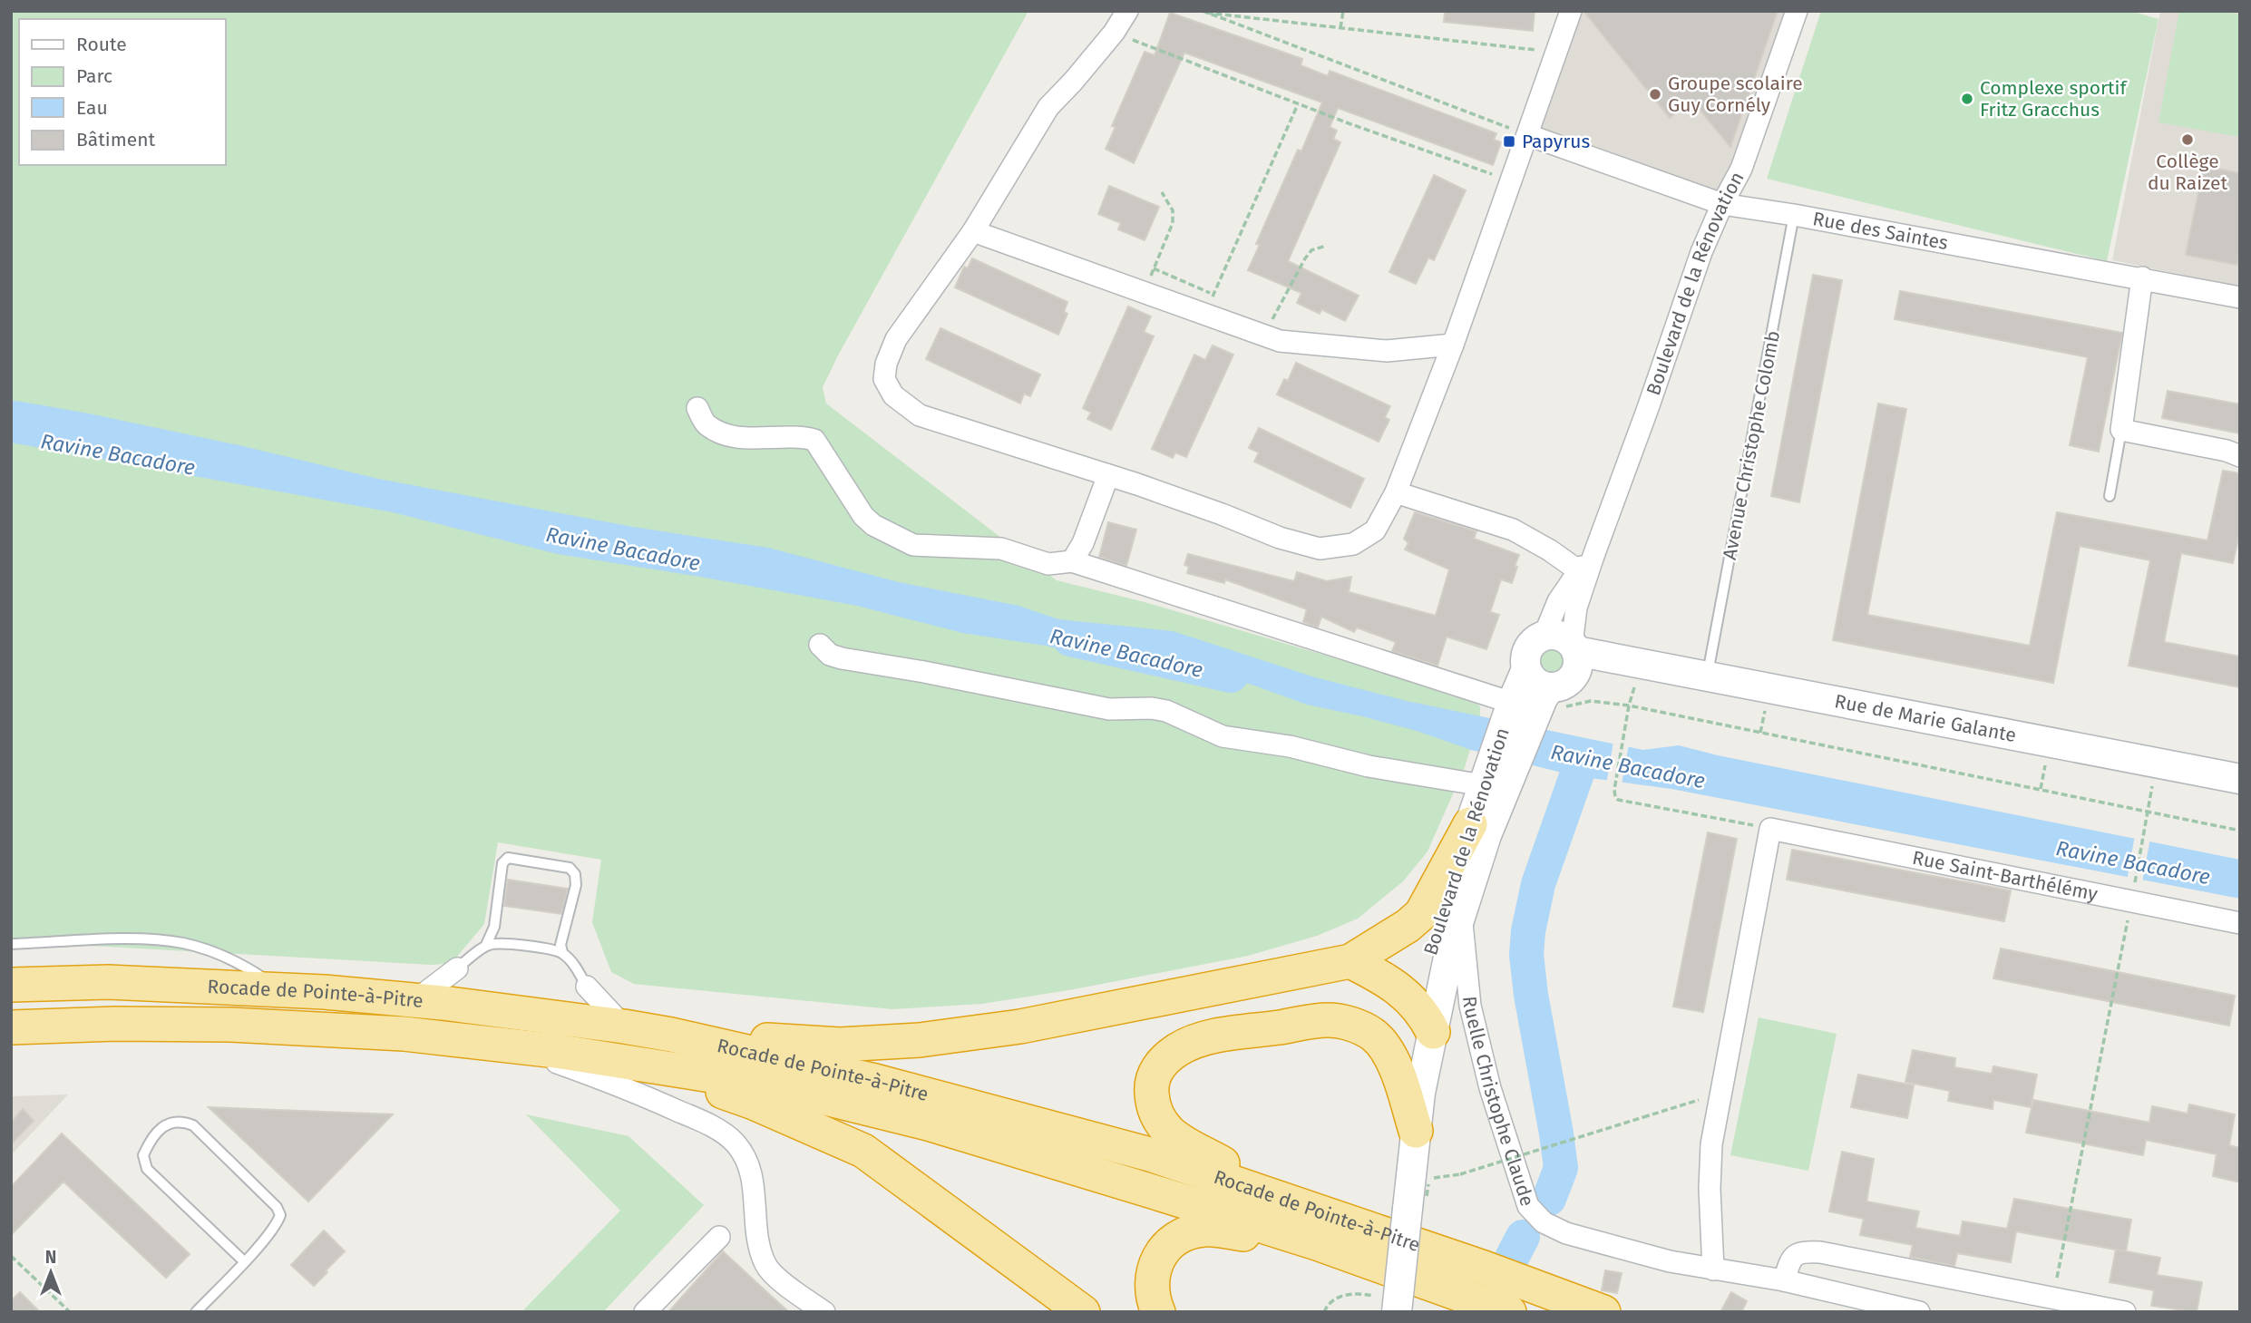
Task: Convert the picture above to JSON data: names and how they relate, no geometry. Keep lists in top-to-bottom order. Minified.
{"streets":{"highway":["Rocade de Pointe-à-Pitre"],"main road":["Boulevard de la Rénovation","Rue de Marie Galante"],"street":["Rue des Saintes","Rue Saint-Barthélémy","Ruelle Christophe Claude"],"lane":["Avenue Christophe Colomb"]},"crossings":[["Rue des Saintes","Boulevard de la Rénovation"],["Rue des Saintes","Avenue Christophe Colomb"],["Boulevard de la Rénovation","Rue de Marie Galante"],["Boulevard de la Rénovation","Ruelle Christophe Claude"],["Avenue Christophe Colomb","Rue de Marie Galante"]],"water":["Ravine Bacadore"],"places":{"other":["Groupe scolaire Guy Cornély","Complexe sportif Fritz Gracchus","Collège du Raizet"],"transit":["Papyrus"]},"legend":["Route","Parc","Eau","Bâtiment"],"north":"top"}
